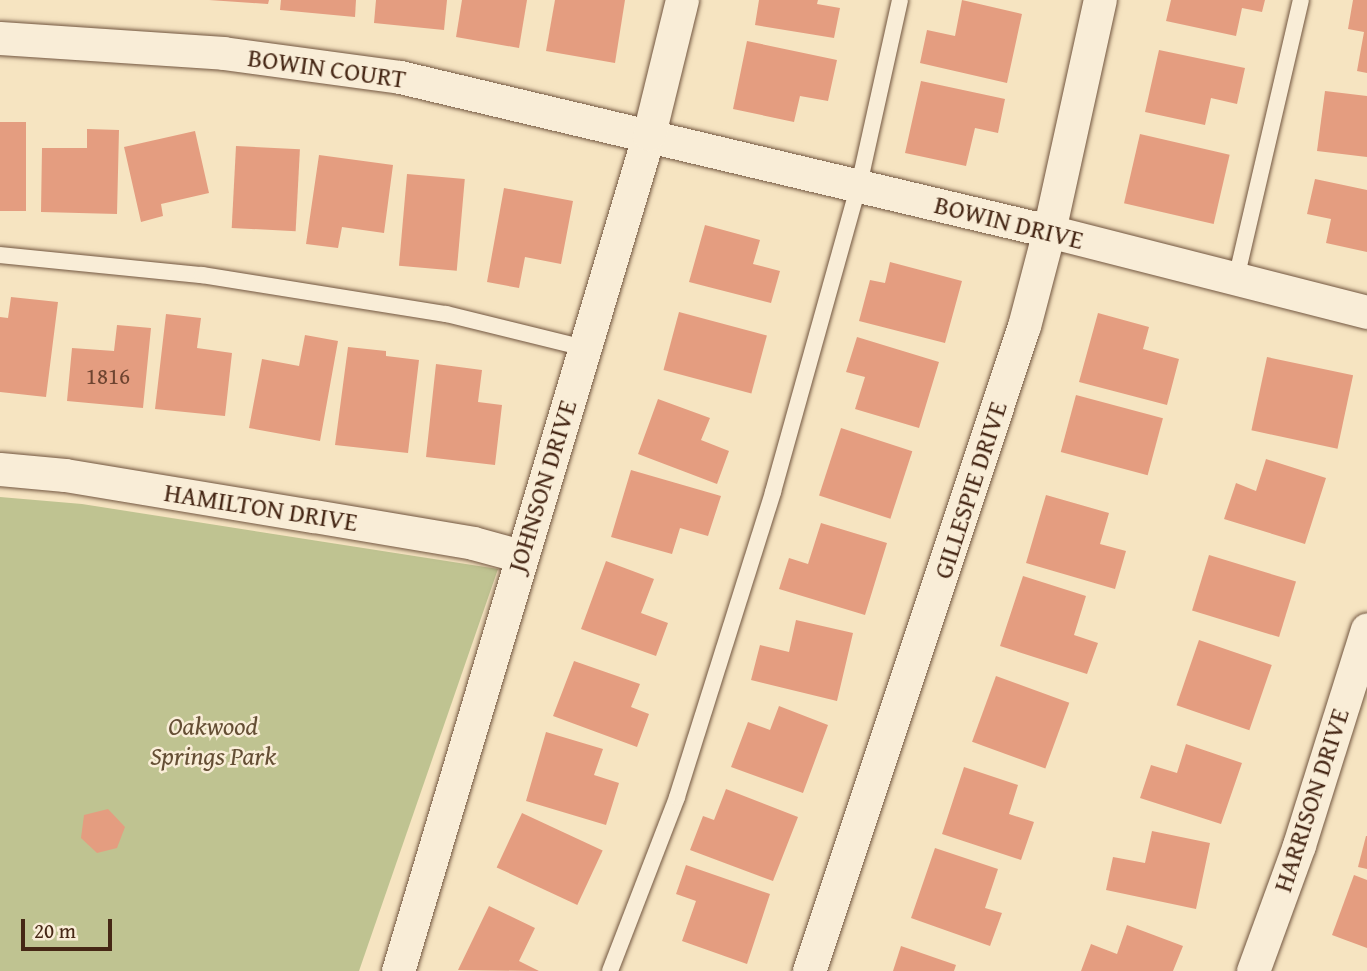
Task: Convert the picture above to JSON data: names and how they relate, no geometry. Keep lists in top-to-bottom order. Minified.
{"streets":{"street":["BOWIN COURT","BOWIN DRIVE","JOHNSON DRIVE","GILLESPIE DRIVE","HAMILTON DRIVE","HARRISON DRIVE"]},"crossings":[["BOWIN COURT","BOWIN DRIVE"],["BOWIN COURT","JOHNSON DRIVE"],["BOWIN DRIVE","JOHNSON DRIVE"],["BOWIN DRIVE","GILLESPIE DRIVE"],["JOHNSON DRIVE","HAMILTON DRIVE"]],"parks":["Oakwood Springs Park"],"house_numbers":["1816"],"scale_bar":"20 m"}
